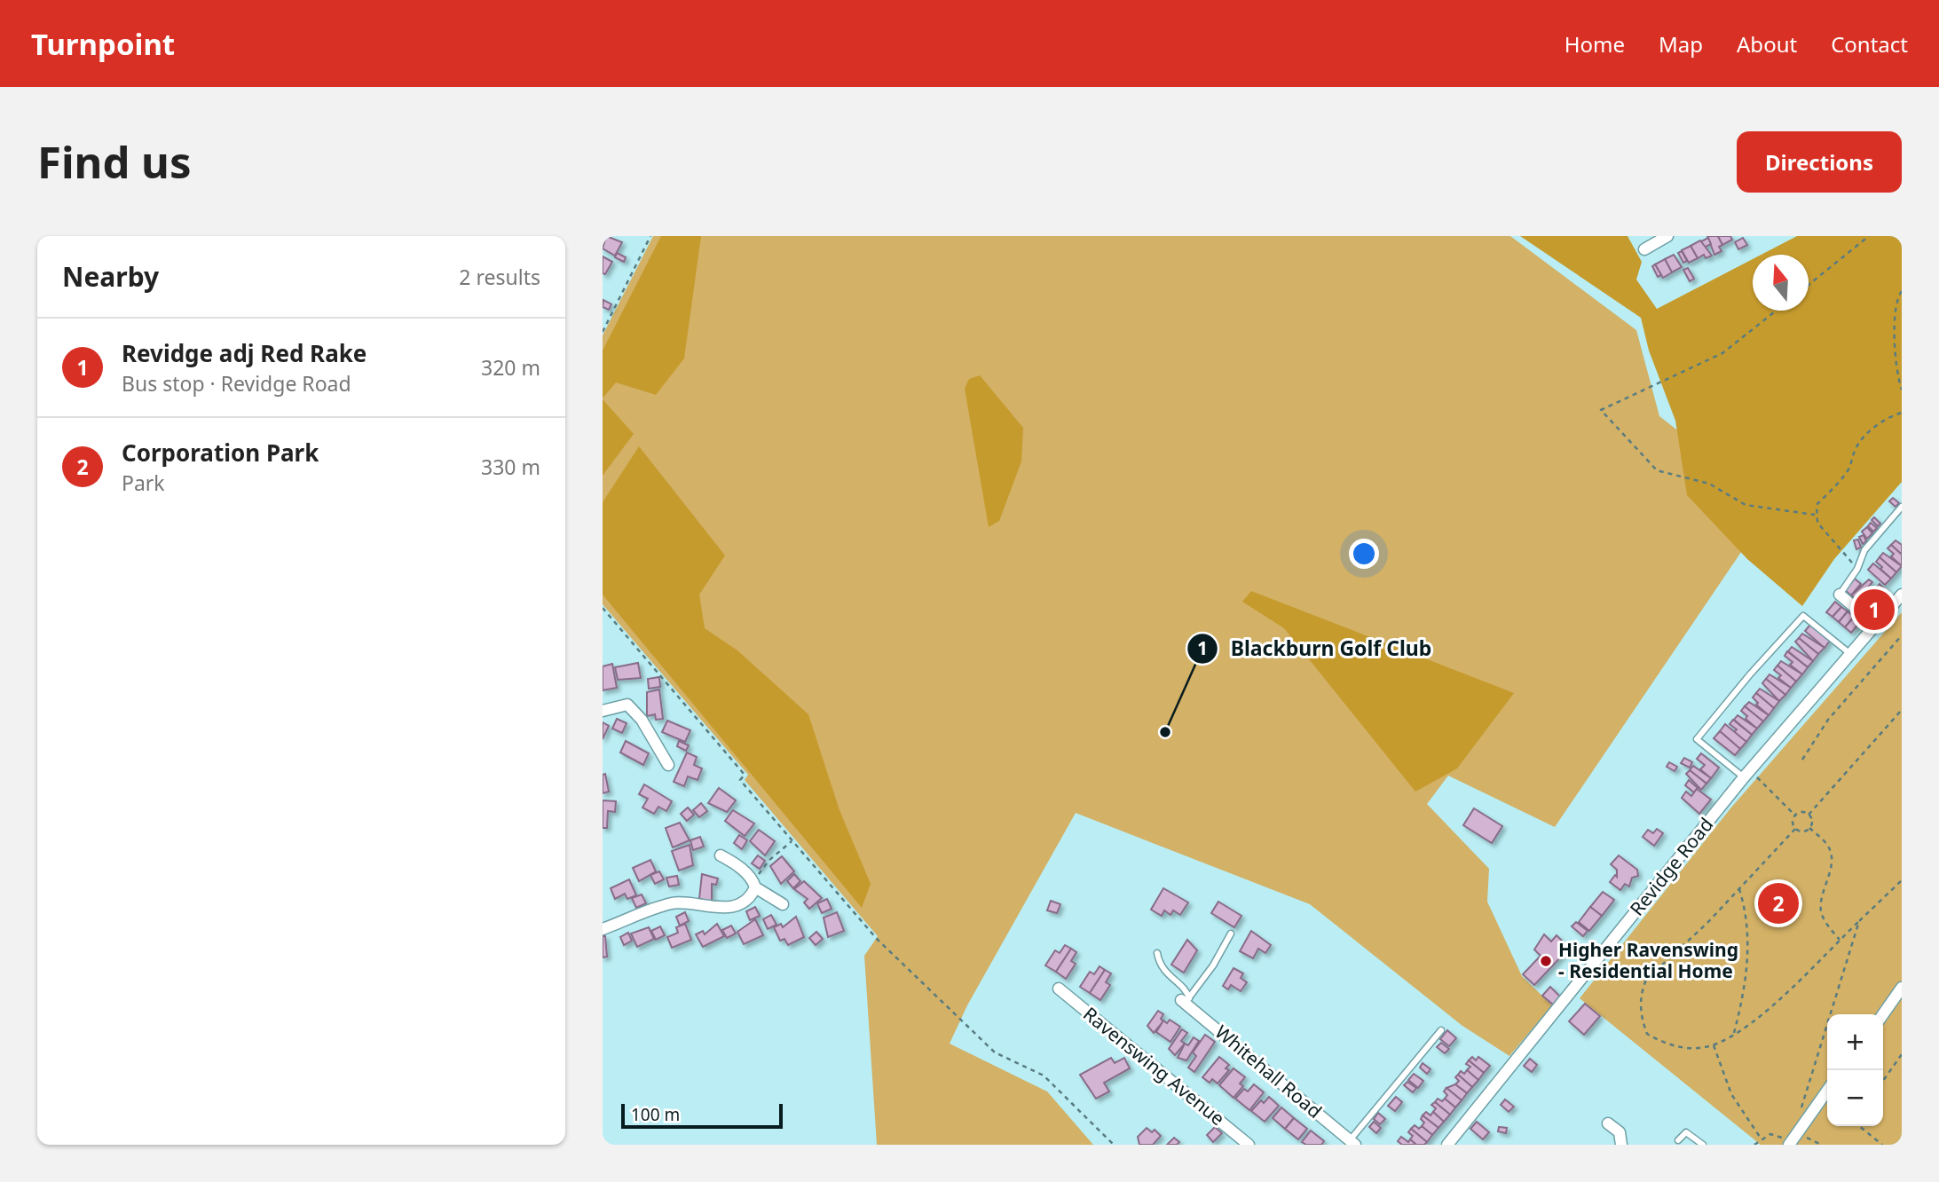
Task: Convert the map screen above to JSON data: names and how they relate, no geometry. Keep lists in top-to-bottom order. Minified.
{"streets":{"street":["Revidge Road","Ravenswing Avenue","Whitehall Road"]},"places":["Blackburn Golf Club","Higher Ravenswing - Residential Home"],"scale_bar":"100 m","north":"top","page":{"header":"Turnpoint","nav":["Home","Map","About","Contact"],"buttons":"Directions","title":"Find us","heading":["Nearby","2 results"],"list":[{"mark":"1","name":"Revidge adj Red Rake","note":"Bus stop · Revidge Road","value":"320 m"},{"mark":"2","name":"Corporation Park","note":"Park","value":"330 m"}],"pins":["1","2"],"map_buttons":["+","−"],"scale":"100 m"}}
